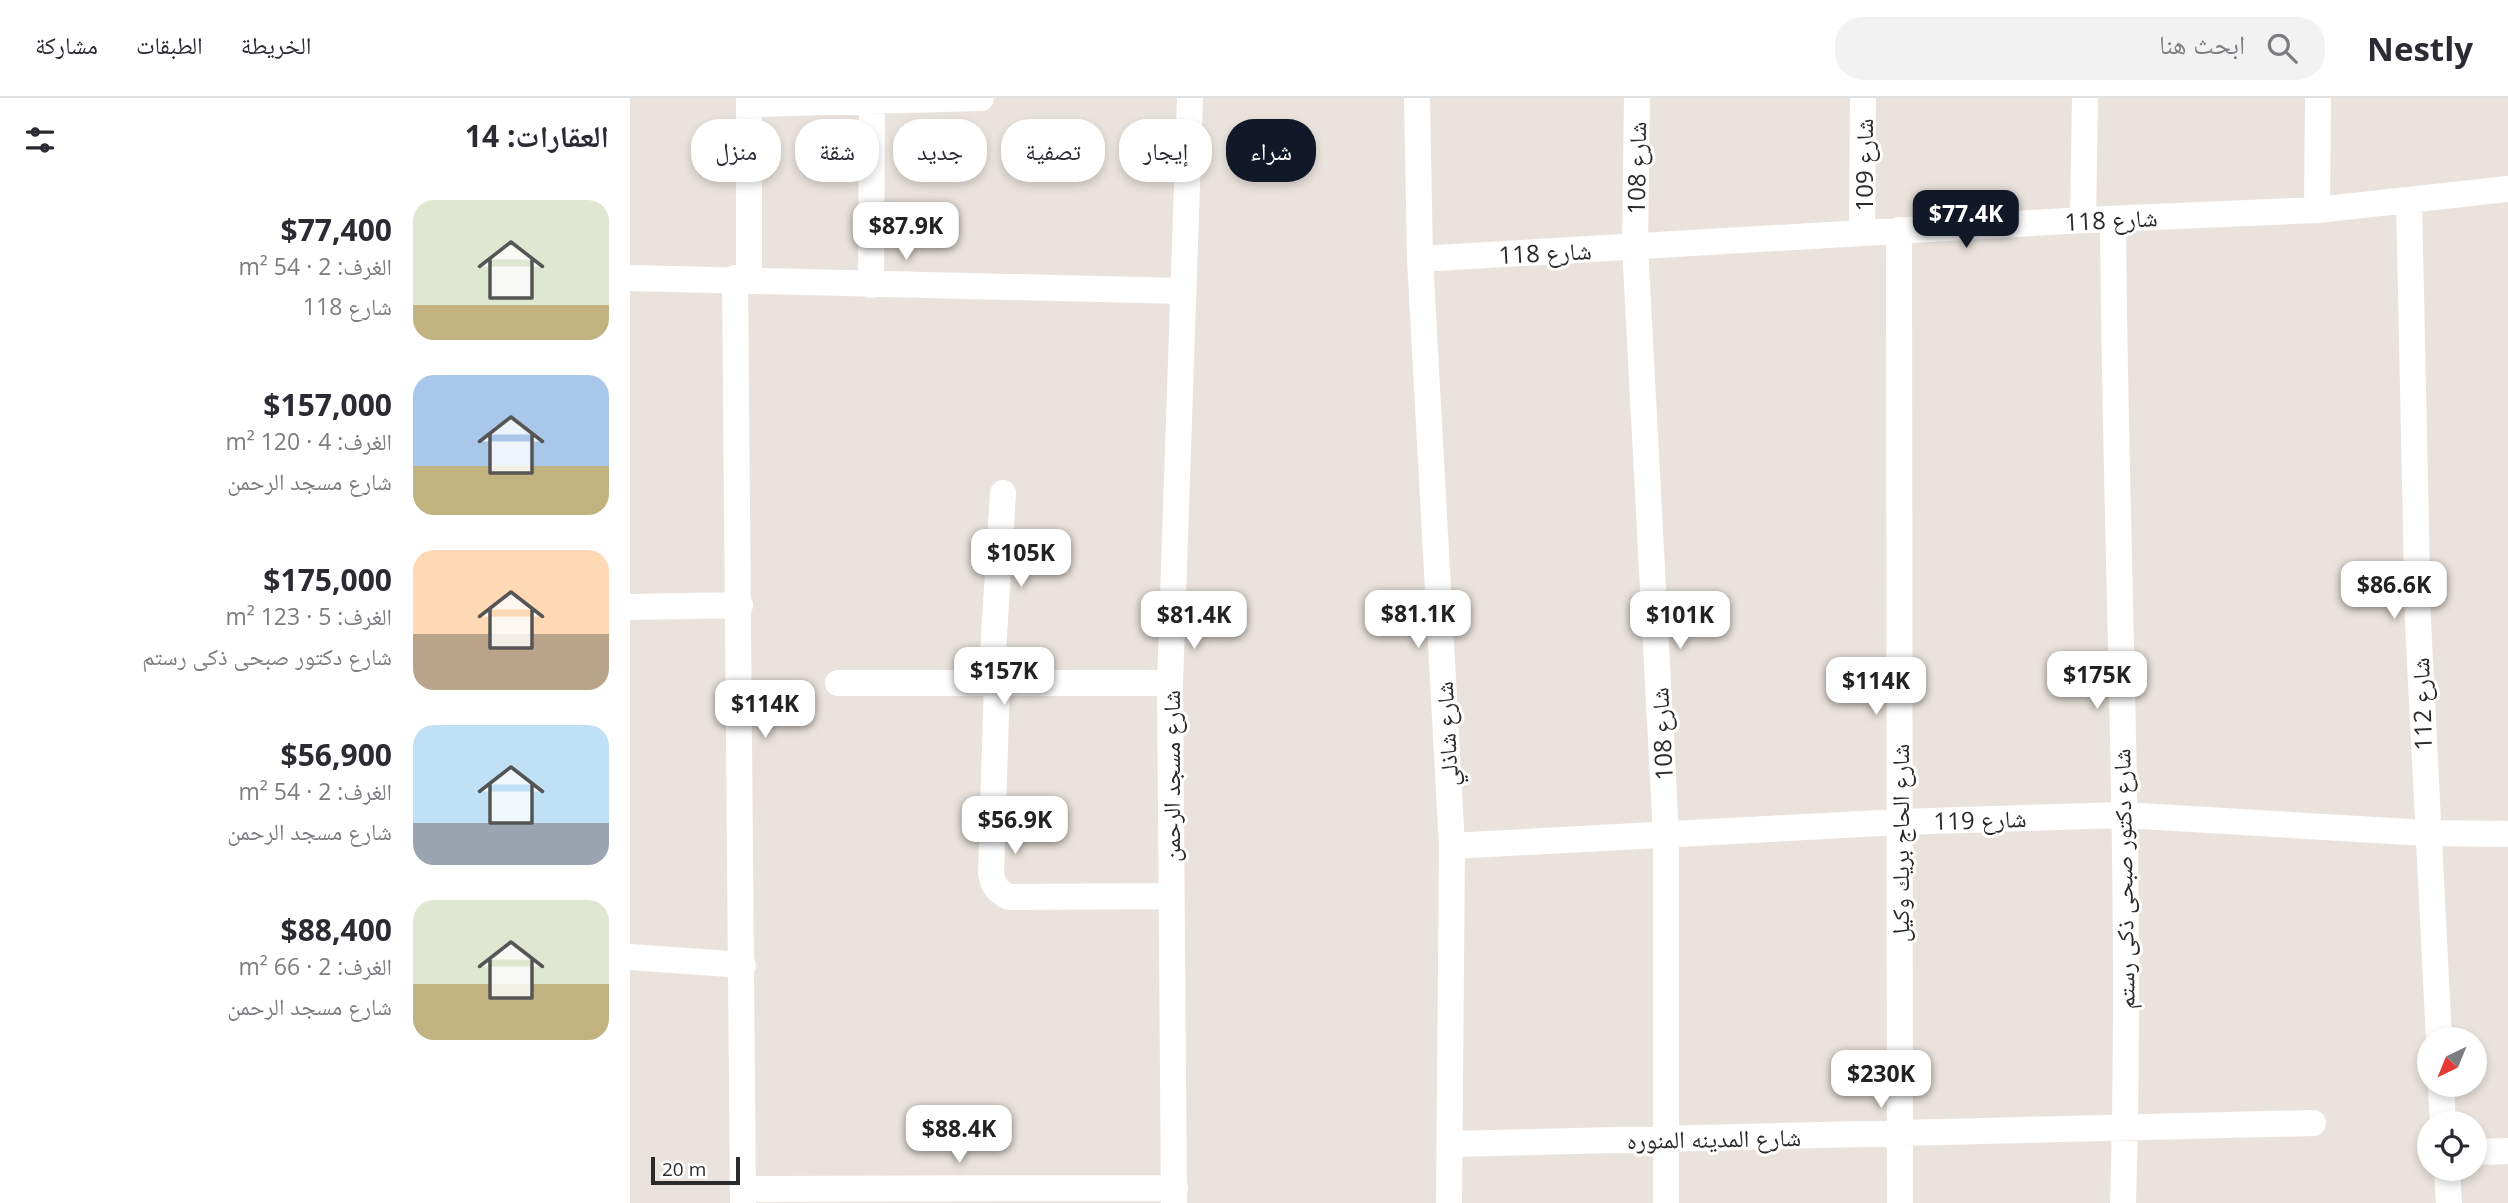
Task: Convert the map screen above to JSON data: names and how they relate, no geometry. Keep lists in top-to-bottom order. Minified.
{"streets":{"street":["شارع 109","شارع 108","شارع 118","شارع 112","شارع شاذلي","شارع مسجد الرحمن","شارع 119","شارع الحاج بريك وكيل","شارع دكتور صبحى ذكى رستم","شارع المدينه المنوره"]},"crossings":[["شارع 109","شارع 118"],["شارع 108","شارع 118"],["شارع 108","شارع 119"],["شارع 108","شارع المدينه المنوره"],["شارع 118","شارع 112"],["شارع 118","شارع شاذلي"],["شارع 118","شارع الحاج بريك وكيل"],["شارع 118","شارع دكتور صبحى ذكى رستم"],["شارع 112","شارع 119"],["شارع شاذلي","شارع 119"],["شارع شاذلي","شارع المدينه المنوره"],["شارع 119","شارع الحاج بريك وكيل"],["شارع 119","شارع دكتور صبحى ذكى رستم"],["شارع الحاج بريك وكيل","شارع المدينه المنوره"],["شارع دكتور صبحى ذكى رستم","شارع المدينه المنوره"]],"scale_bar":"20 m","north":"bottom left","page":{"header":"Nestly","search":"ابحث هنا","nav":["الخريطة","الطبقات","مشاركة"],"heading":"العقارات: 14","chip":["شراء","إيجار","تصفية","جديد","شقة","منزل"],"list":[{"name":"$77,400","note":"الغرف: 2 · 54 m² · شارع 118"},{"name":"$157,000","note":"الغرف: 4 · 120 m² · شارع مسجد الرحمن"},{"name":"$175,000","note":"الغرف: 5 · 123 m² · شارع دكتور صبحى ذكى رستم"},{"name":"$56,900","note":"الغرف: 2 · 54 m² · شارع مسجد الرحمن"},{"name":"$88,400","note":"الغرف: 2 · 66 m² · شارع مسجد الرحمن"}],"price":["$77.4K","$87.9K","$105K","$86.6K","$81.1K","$81.4K","$101K","$157K","$175K","$114K","$114K","$56.9K","$230K","$88.4K"],"scale":"20 m"}}
